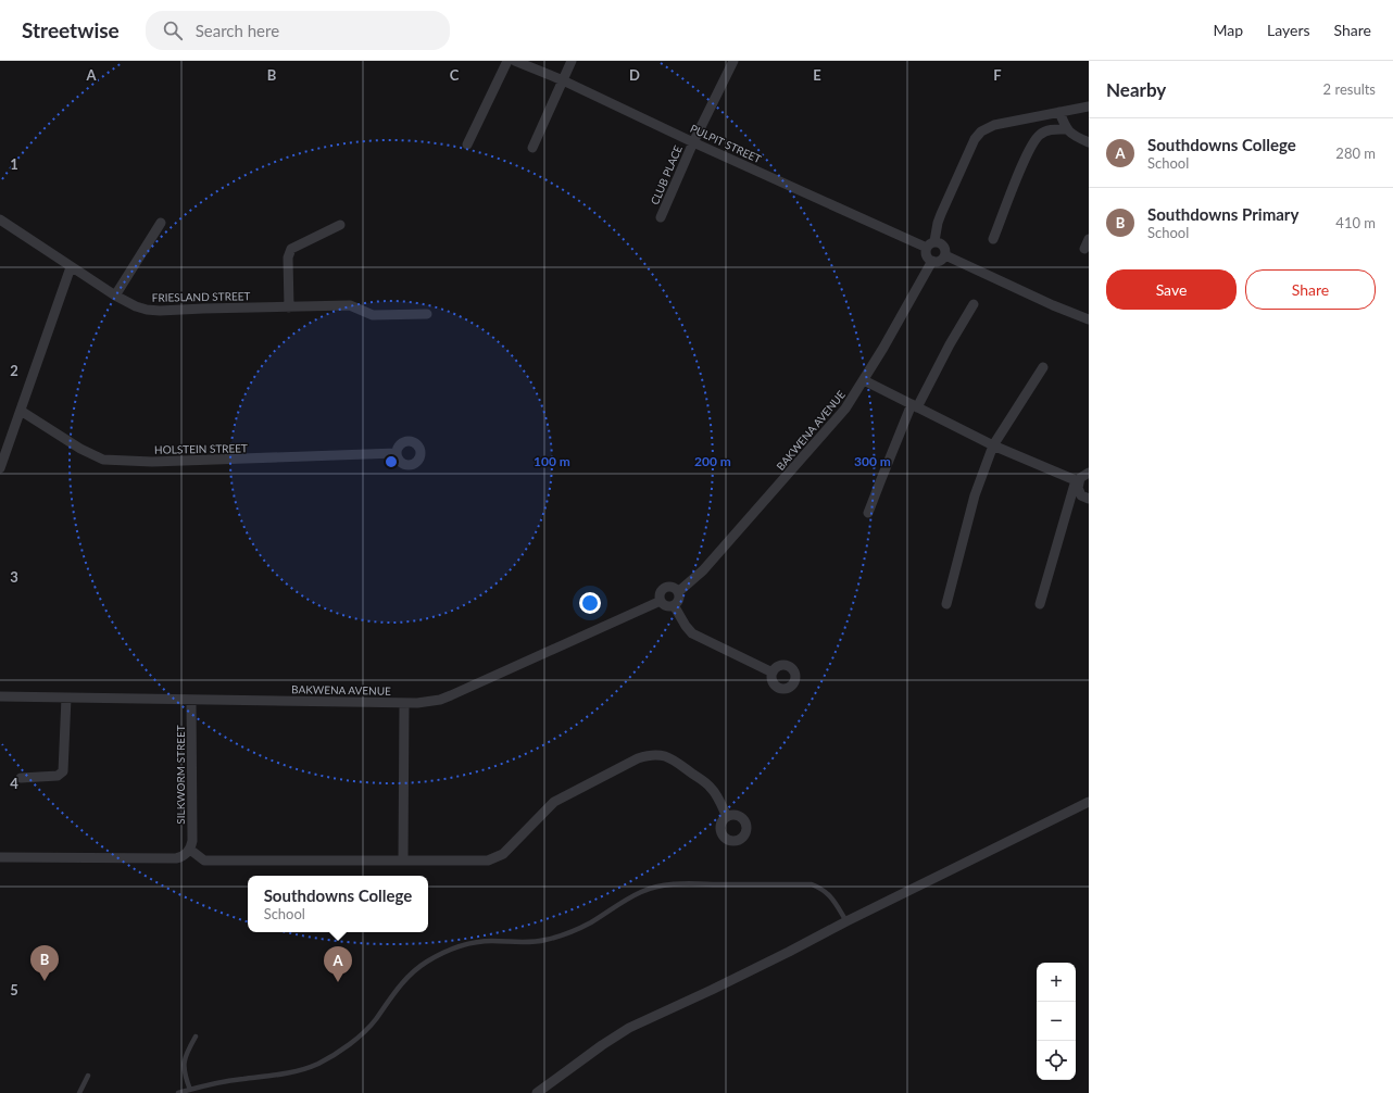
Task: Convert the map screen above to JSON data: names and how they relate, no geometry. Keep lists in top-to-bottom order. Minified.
{"streets":{"street":["PULPIT STREET","CLUB PLACE","FRIESLAND STREET","BAKWENA AVENUE","HOLSTEIN STREET","SILKWORM STREET"]},"crossings":[["PULPIT STREET","CLUB PLACE"],["PULPIT STREET","BAKWENA AVENUE"],["BAKWENA AVENUE","SILKWORM STREET"]],"page":{"header":"Streetwise","search":"Search here","nav":["Map","Layers","Share"],"heading":["Nearby","2 results"],"list":[{"mark":"A","name":"Southdowns College","note":"School","value":"280 m"},{"mark":"B","name":"Southdowns Primary","note":"School","value":"410 m"}],"buttons":["Save","Share"],"popup":["Southdowns College","School"],"pins":["B","A"],"map_buttons":["+","−"]},"grid":{"columns":["A","B","C","D","E","F"],"rows":["1","2","3","4","5"]},"rings":["100 m","200 m","300 m"]}
